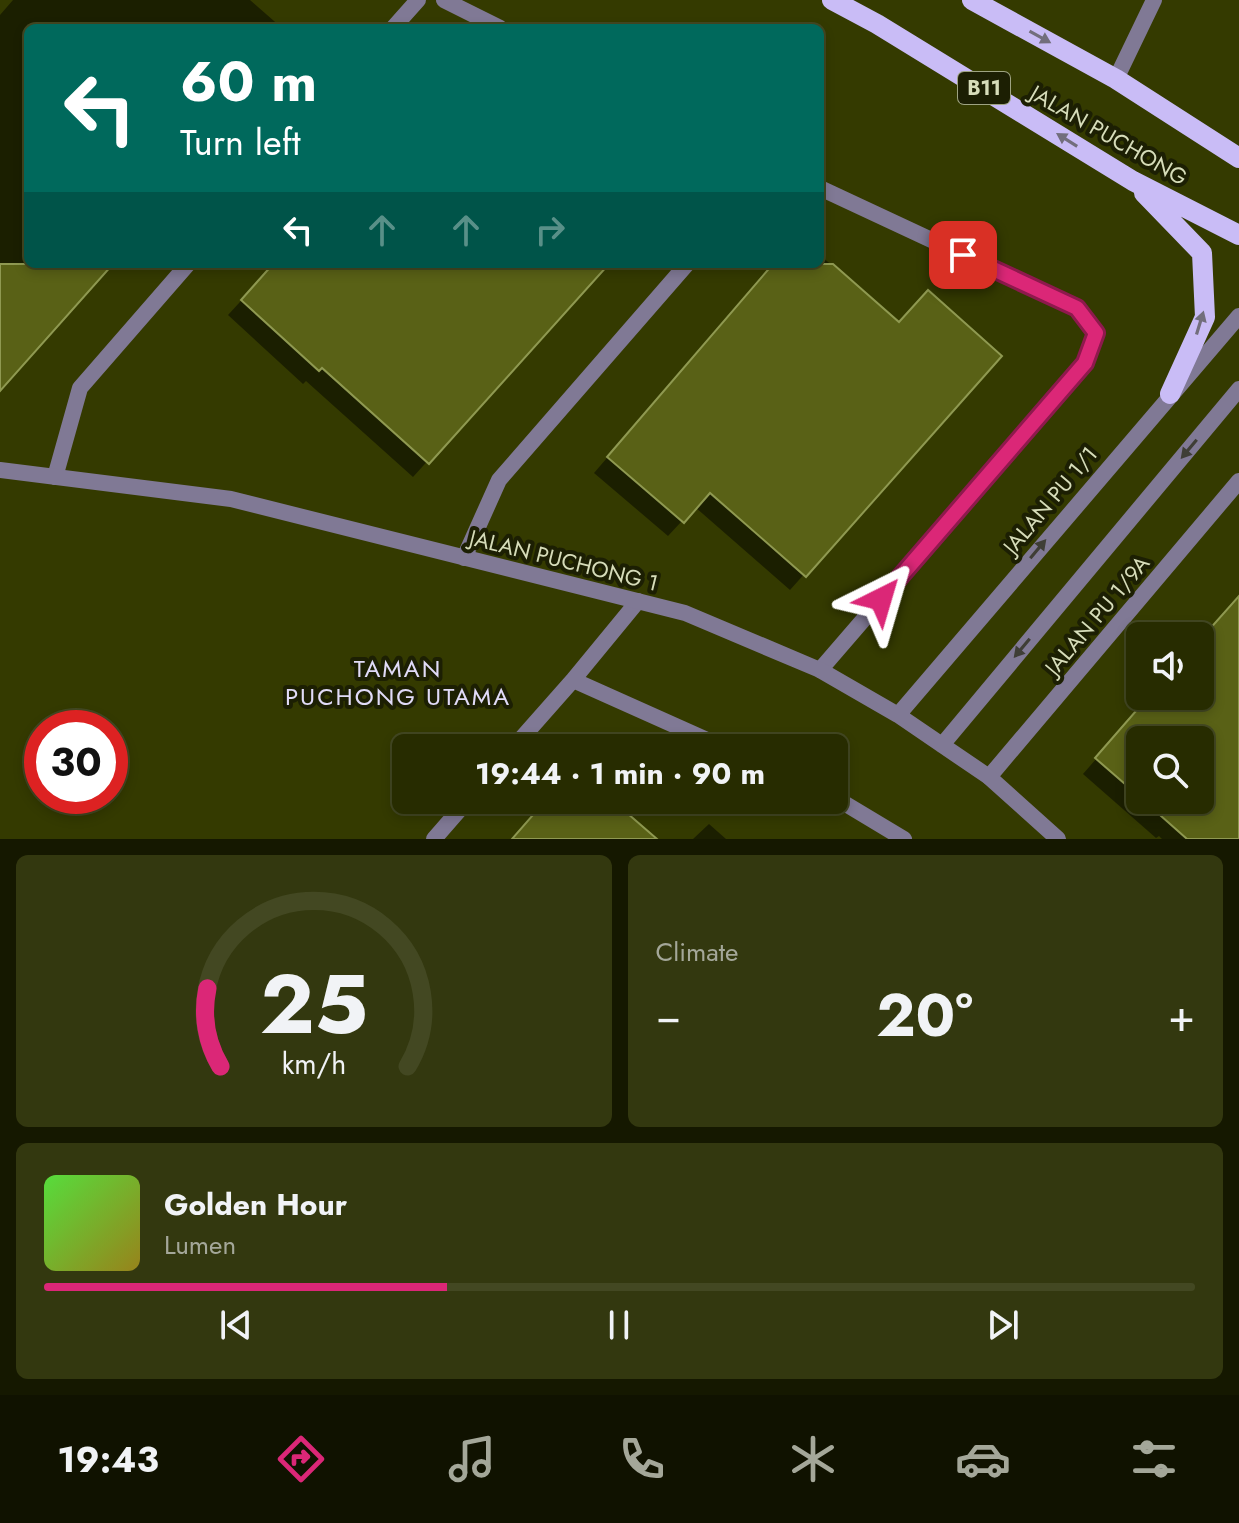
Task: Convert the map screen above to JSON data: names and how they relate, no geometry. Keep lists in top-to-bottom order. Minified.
{"streets":{"main road":["B11","JALAN PUCHONG"],"street":["JALAN PU 1/1","JALAN PUCHONG 1","JALAN PU 1/9A"]},"crossings":[["JALAN PU 1/1","JALAN PUCHONG 1"],["JALAN PUCHONG 1","JALAN PU 1/9A"]],"districts":["TAMAN PUCHONG UTAMA"],"page":{"turn":["60 m","Turn left"],"limit":"30","trip":"19:44 · 1 min · 90 m","tile":"Climate","heat":["−","20°","+"],"song":["Golden Hour","Lumen"],"tabs":"19:43","gauge":["25","km/h"]}}
